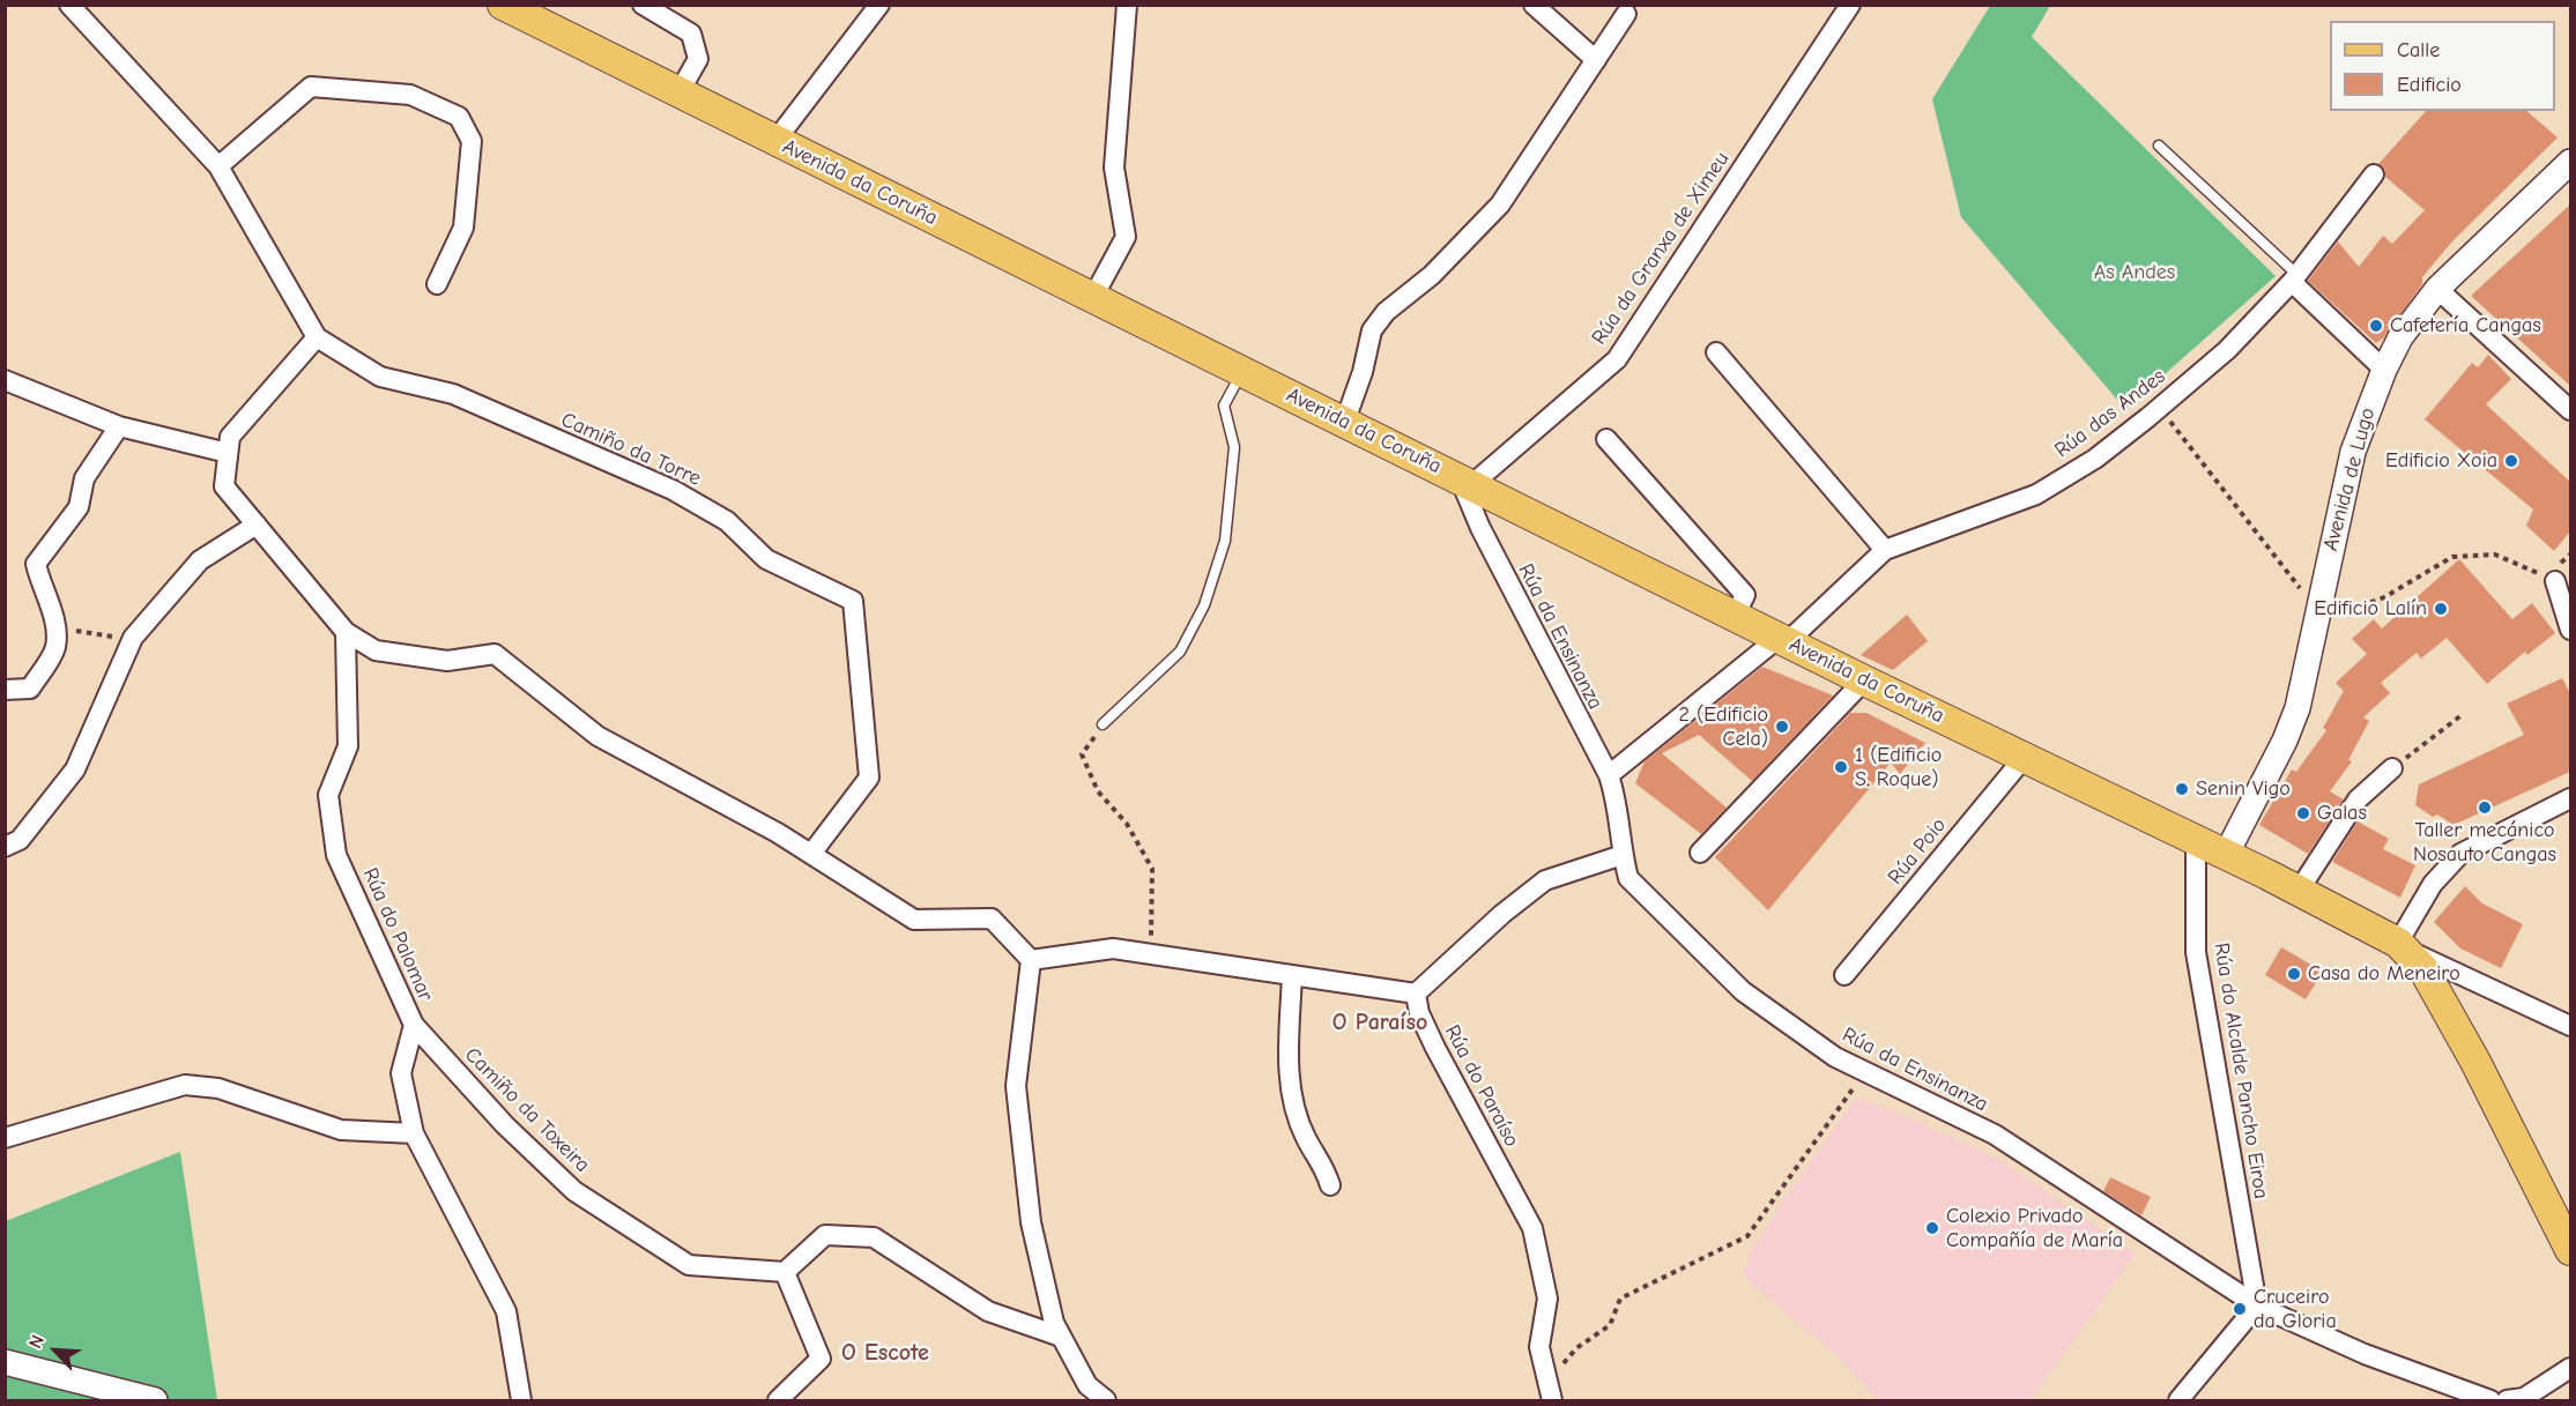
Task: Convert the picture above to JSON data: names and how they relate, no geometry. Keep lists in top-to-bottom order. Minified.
{"streets":{"main road":["Avenida da Coruña"],"street":["Rúa da Granxa de Ximeu","Rúa das Andes","Camiño da Torre","Avenida de Lugo","Rúa da Ensinanza","Rúa Poio","Rúa do Palomar","Rúa do Alcalde Pancho Eiroa","Rúa do Paraíso","Camiño da Toxeira"]},"crossings":[["Avenida da Coruña","Rúa da Granxa de Ximeu"],["Avenida da Coruña","Rúa das Andes"],["Avenida da Coruña","Avenida de Lugo"],["Avenida da Coruña","Rúa da Ensinanza"],["Avenida da Coruña","Rúa Poio"],["Avenida da Coruña","Rúa do Alcalde Pancho Eiroa"],["Rúa da Granxa de Ximeu","Rúa da Ensinanza"],["Rúa das Andes","Rúa da Ensinanza"],["Rúa da Ensinanza","Rúa do Alcalde Pancho Eiroa"],["Rúa do Palomar","Camiño da Toxeira"]],"districts":["O Paraíso","O Escote"],"parks":["As Andes"],"places":["Cafetería Cangas","Edificio Xoia","Edificio Lalín","2 (Edificio Cela)","1 (Edificio S. Roque)","Senin Vigo","Taller mecánico Nosauto Cangas","Galas","Casa do Meneiro","Colexio Privado Compañía de María","Cruceiro da Gloria"],"legend":["Calle","Edificio"],"north":"top left"}
